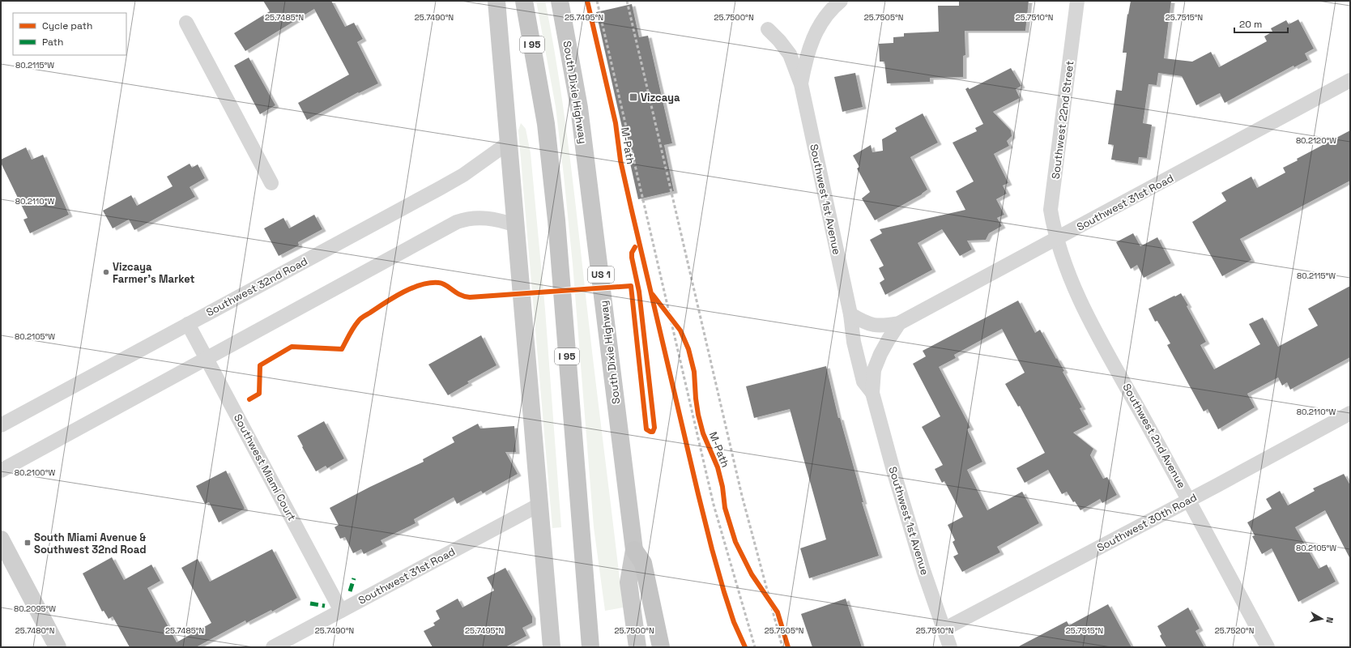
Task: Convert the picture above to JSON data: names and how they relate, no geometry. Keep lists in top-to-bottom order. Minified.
{"streets":{"highway":["I 95","South Dixie Highway","US 1"],"street":["Southwest 22nd Street","Southwest 1st Avenue","Southwest 31st Road","Southwest 32nd Road","Southwest 2nd Avenue","Southwest Miami Court","Southwest 30th Road"],"cycle path":["M-Path"]},"crossings":[["Southwest 22nd Street","Southwest 31st Road"],["Southwest 22nd Street","Southwest 2nd Avenue"],["Southwest 1st Avenue","Southwest 31st Road"],["Southwest 1st Avenue","Southwest 30th Road"],["Southwest 31st Road","Southwest 2nd Avenue"],["Southwest 31st Road","Southwest Miami Court"],["Southwest 32nd Road","Southwest Miami Court"],["Southwest 2nd Avenue","Southwest 30th Road"]],"places":{"transit":["Vizcaya","South Miami Avenue & Southwest 32nd Road"],"other":["Vizcaya Farmer’s Market"]},"legend":["Cycle path","Path"],"scale_bar":"20 m","north":"right","coordinates":["25.7485°N","25.7490°N","25.7495°N","25.7500°N","25.7505°N","25.7510°N","25.7515°N","80.2115°W","80.2120°W","80.2110°W","80.2105°W","80.2100°W","80.2095°W","25.7480°N","25.7520°N"]}
